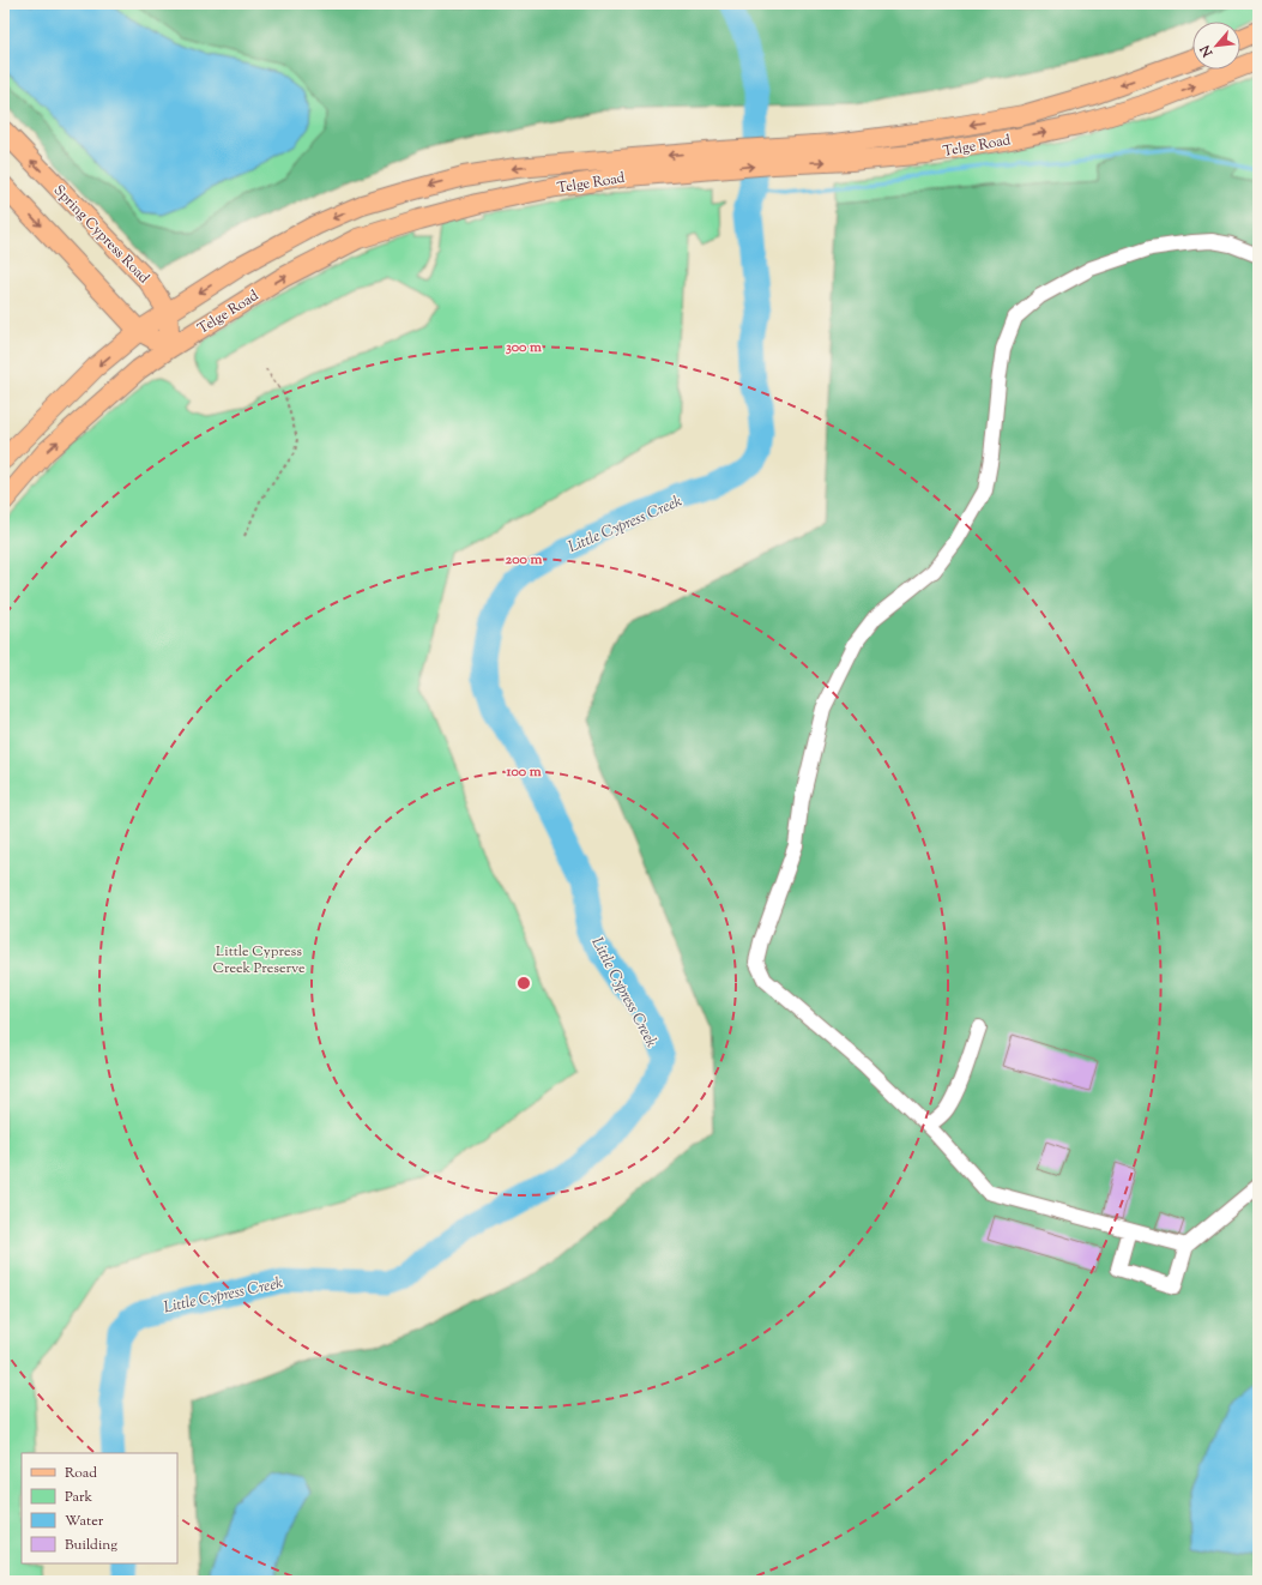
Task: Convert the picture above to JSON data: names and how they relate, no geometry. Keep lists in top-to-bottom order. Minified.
{"streets":{"main road":["Telge Road","Spring Cypress Road"]},"crossings":[["Telge Road","Spring Cypress Road"]],"water":["Little Cypress Creek"],"parks":["Little Cypress Creek Preserve"],"legend":["Road","Park","Water","Building"],"north":"bottom left","rings":["300 m","200 m","100 m"]}
